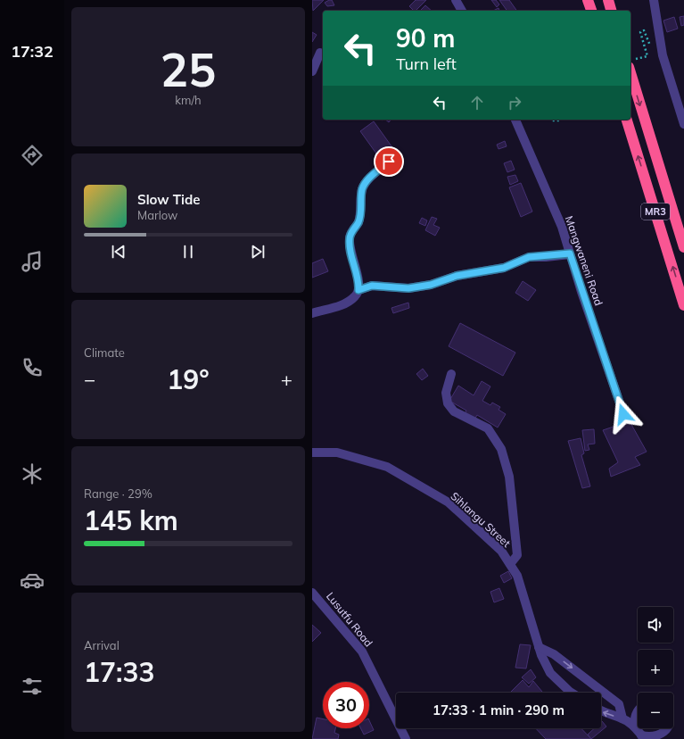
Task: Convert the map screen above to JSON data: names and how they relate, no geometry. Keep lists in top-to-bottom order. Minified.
{"streets":{"highway":["MR3"],"street":["Mangwaneni Road","Sihlangu Street","Lusutfu Road"]},"page":{"tabs":"17:32","tile":[["25","km/h"],"Climate",["Range · 29%","145 km"],["Arrival","17:33"]],"turn":["90 m","Turn left"],"song":["Slow Tide","Marlow"],"heat":["−","19°","+"],"map_buttons":["+","−"],"limit":"30","trip":"17:33 · 1 min · 290 m"}}
